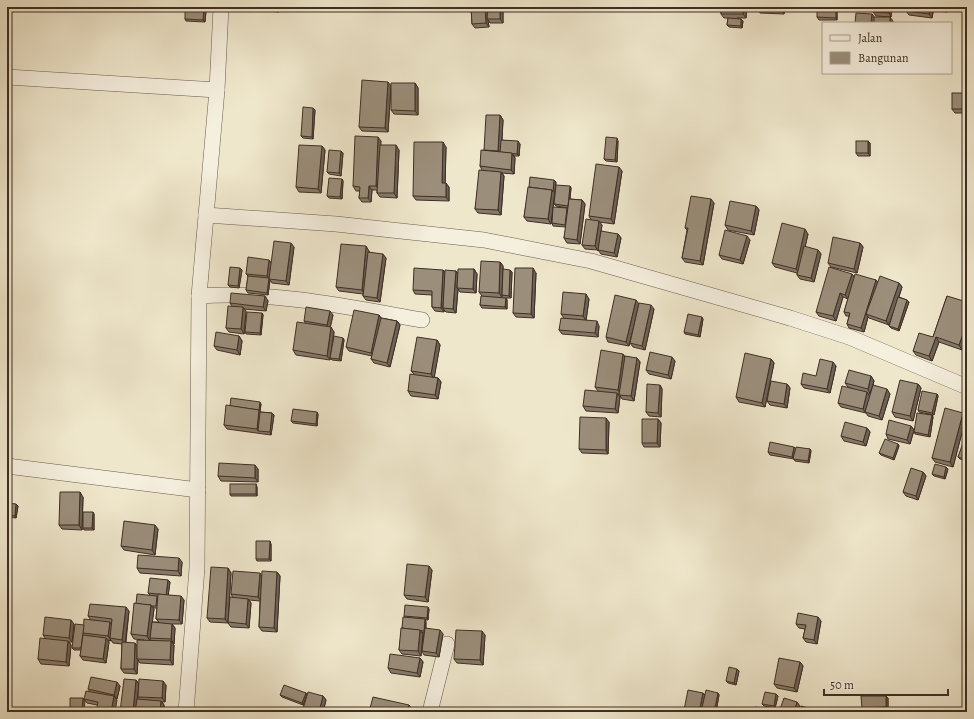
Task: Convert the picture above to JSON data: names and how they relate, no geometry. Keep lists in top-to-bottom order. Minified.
{"legend":["Jalan","Bangunan"],"scale_bar":"50 m"}
